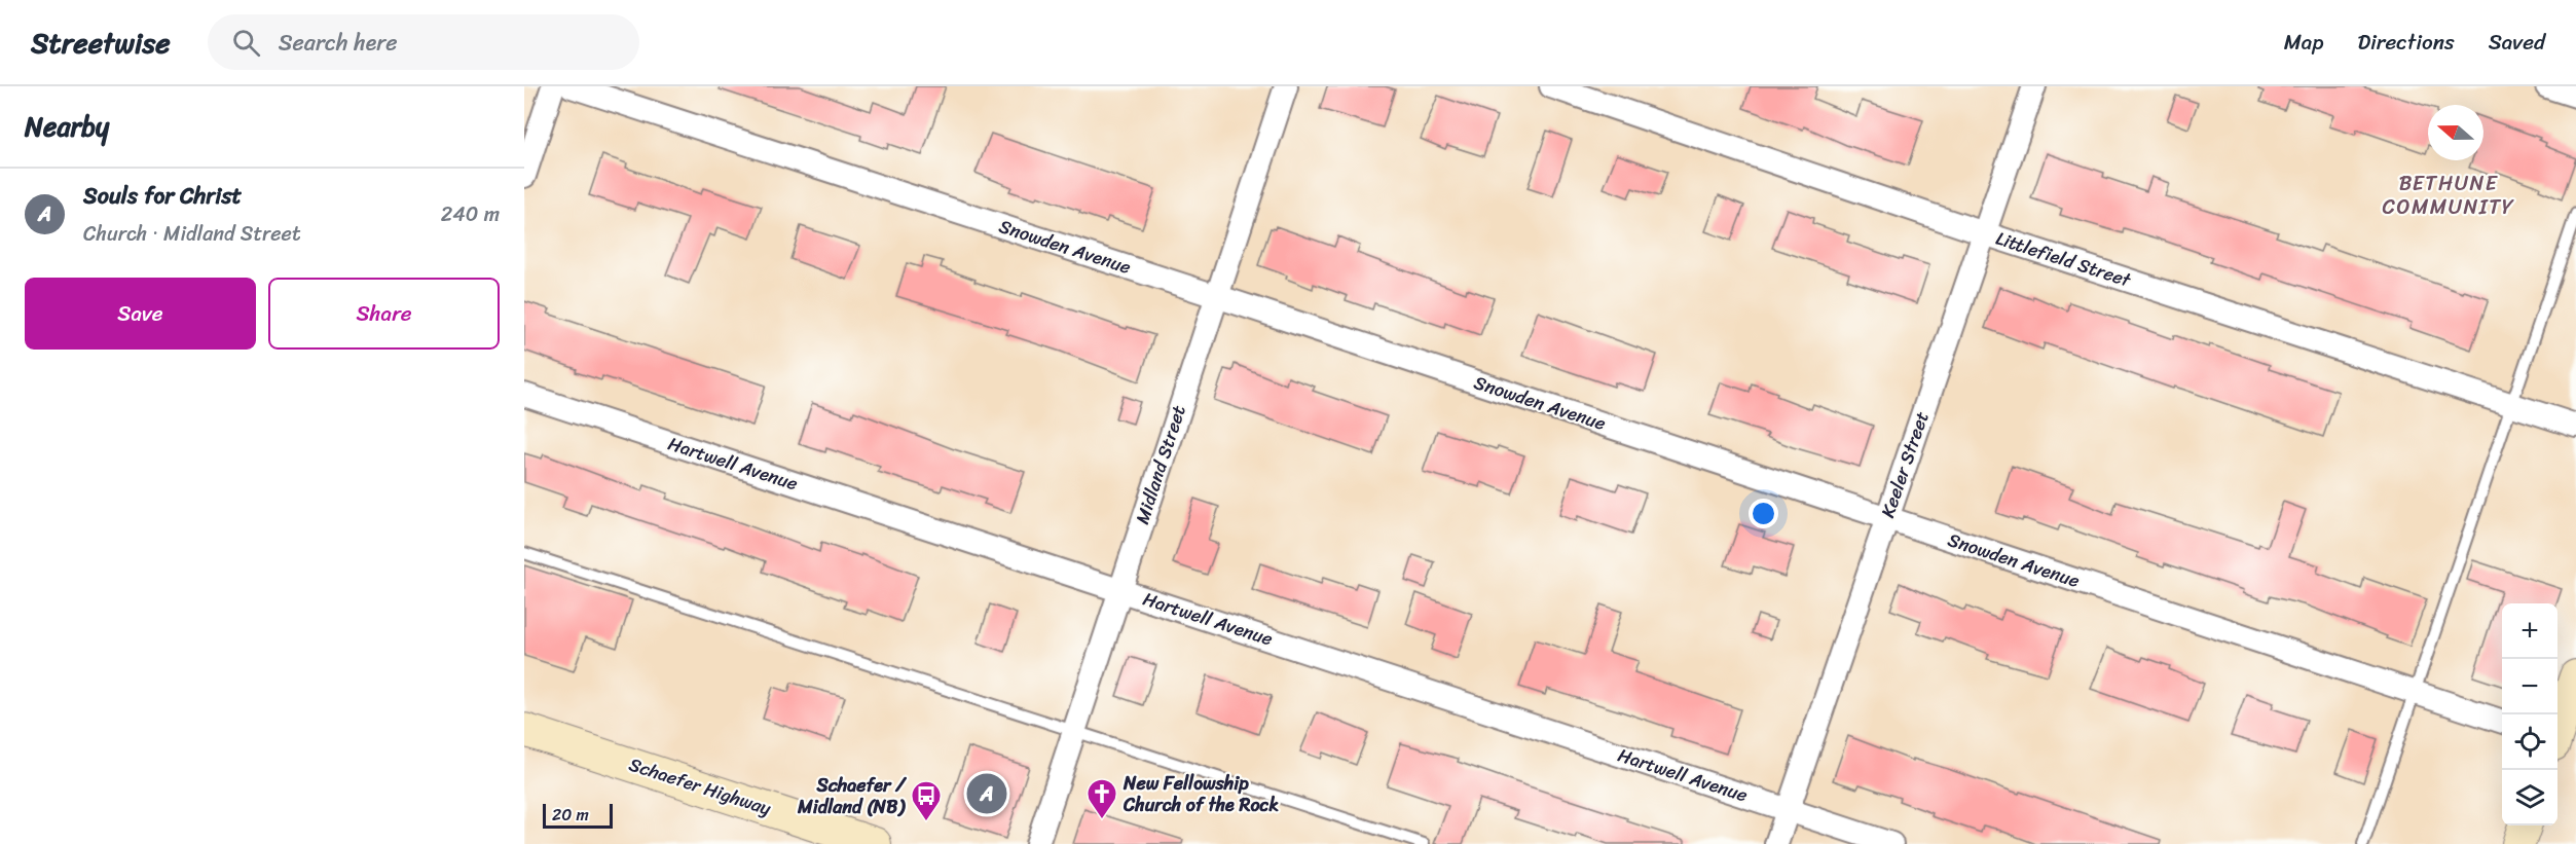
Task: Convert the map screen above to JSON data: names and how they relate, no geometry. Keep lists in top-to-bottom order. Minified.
{"streets":{"street":["Snowden Avenue","Littlefield Street","Hartwell Avenue","Midland Street","Keeler Street","Schaefer Highway"]},"crossings":[["Snowden Avenue","Midland Street"],["Snowden Avenue","Keeler Street"],["Littlefield Street","Keeler Street"],["Hartwell Avenue","Midland Street"],["Hartwell Avenue","Keeler Street"]],"districts":["BETHUNE COMMUNITY"],"places":{"church":["New Fellowship Church of the Rock"],"bus stop":["Schaefer / Midland (NB)"]},"scale_bar":"20 m","north":"left","page":{"header":"Streetwise","search":"Search here","nav":["Map","Directions","Saved"],"heading":"Nearby","list":[{"mark":"A","name":"Souls for Christ","note":"Church · Midland Street","value":"240 m"}],"buttons":["Save","Share"],"map_buttons":["+","−"],"pins":"A","scale":"20 m"}}
